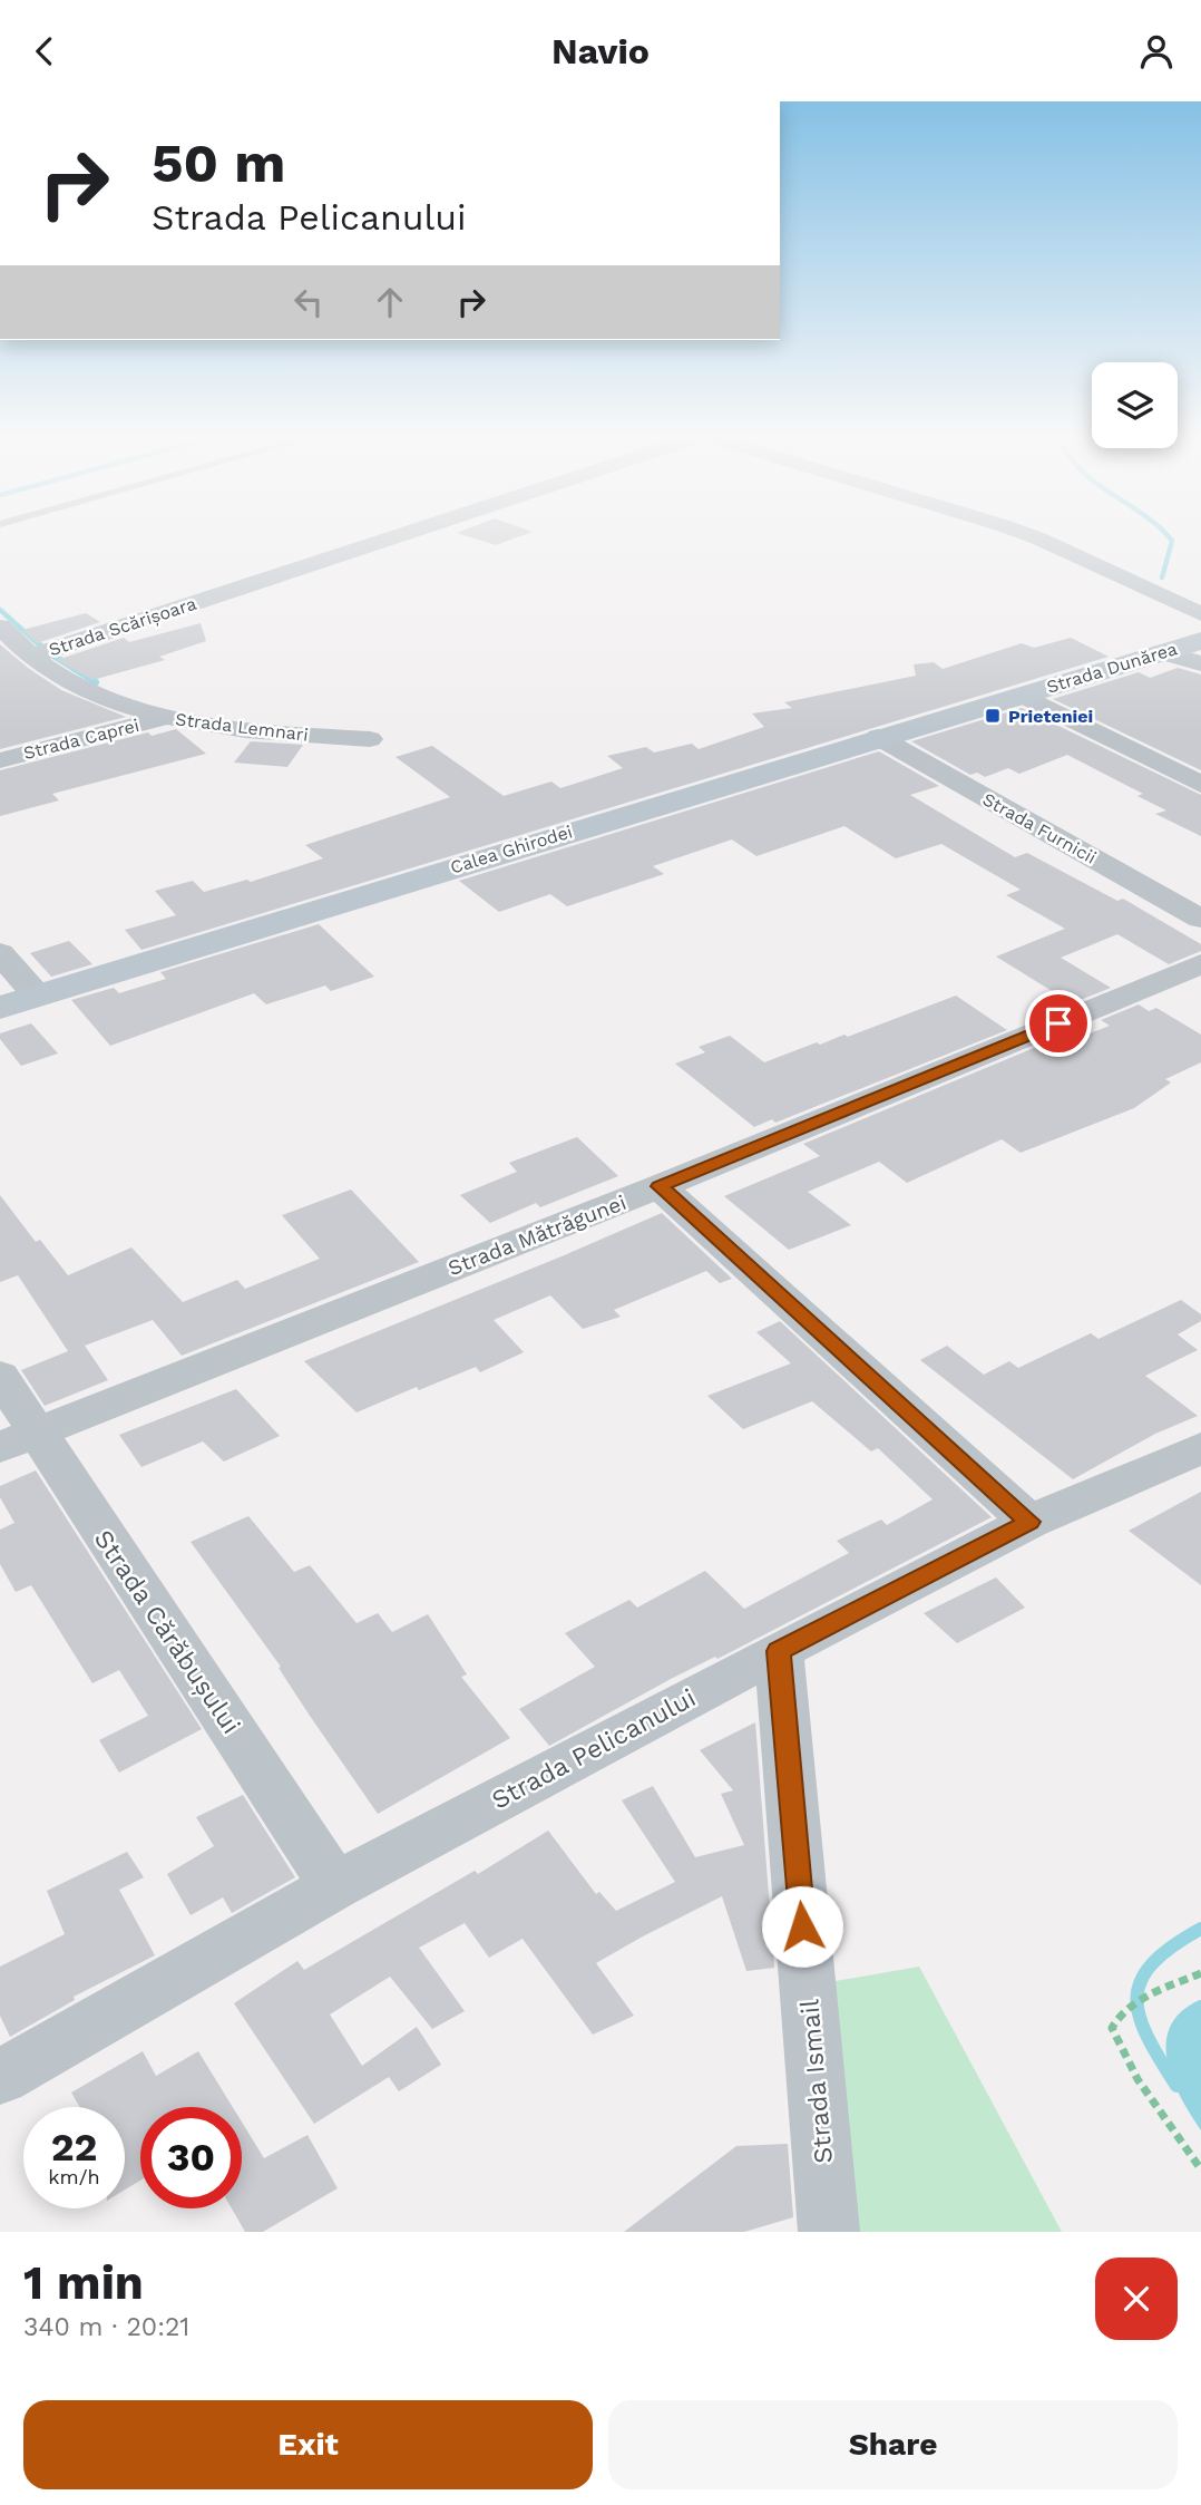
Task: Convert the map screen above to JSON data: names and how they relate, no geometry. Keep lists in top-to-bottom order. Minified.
{"streets":{"street":["Strada Scărișoara","Strada Dunărea","Strada Lemnari","Strada Caprei","Strada Furnicii","Calea Ghirodei","Strada Mătrăgunei","Strada Cărăbușului","Strada Pelicanului","Strada Ismail"]},"crossings":[["Strada Scărișoara","Strada Lemnari"],["Strada Dunărea","Calea Ghirodei"],["Strada Lemnari","Strada Caprei"],["Strada Furnicii","Calea Ghirodei"],["Strada Mătrăgunei","Strada Cărăbușului"],["Strada Cărăbușului","Strada Pelicanului"],["Strada Pelicanului","Strada Ismail"]],"places":{"transit":["Prieteniei"]},"page":{"header":"Navio","turn":["50 m","Strada Pelicanului"],"speed":"22 km/h","limit":"30","heading":["1 min","340 m · 20:21"],"buttons":["Exit","Share"]}}
